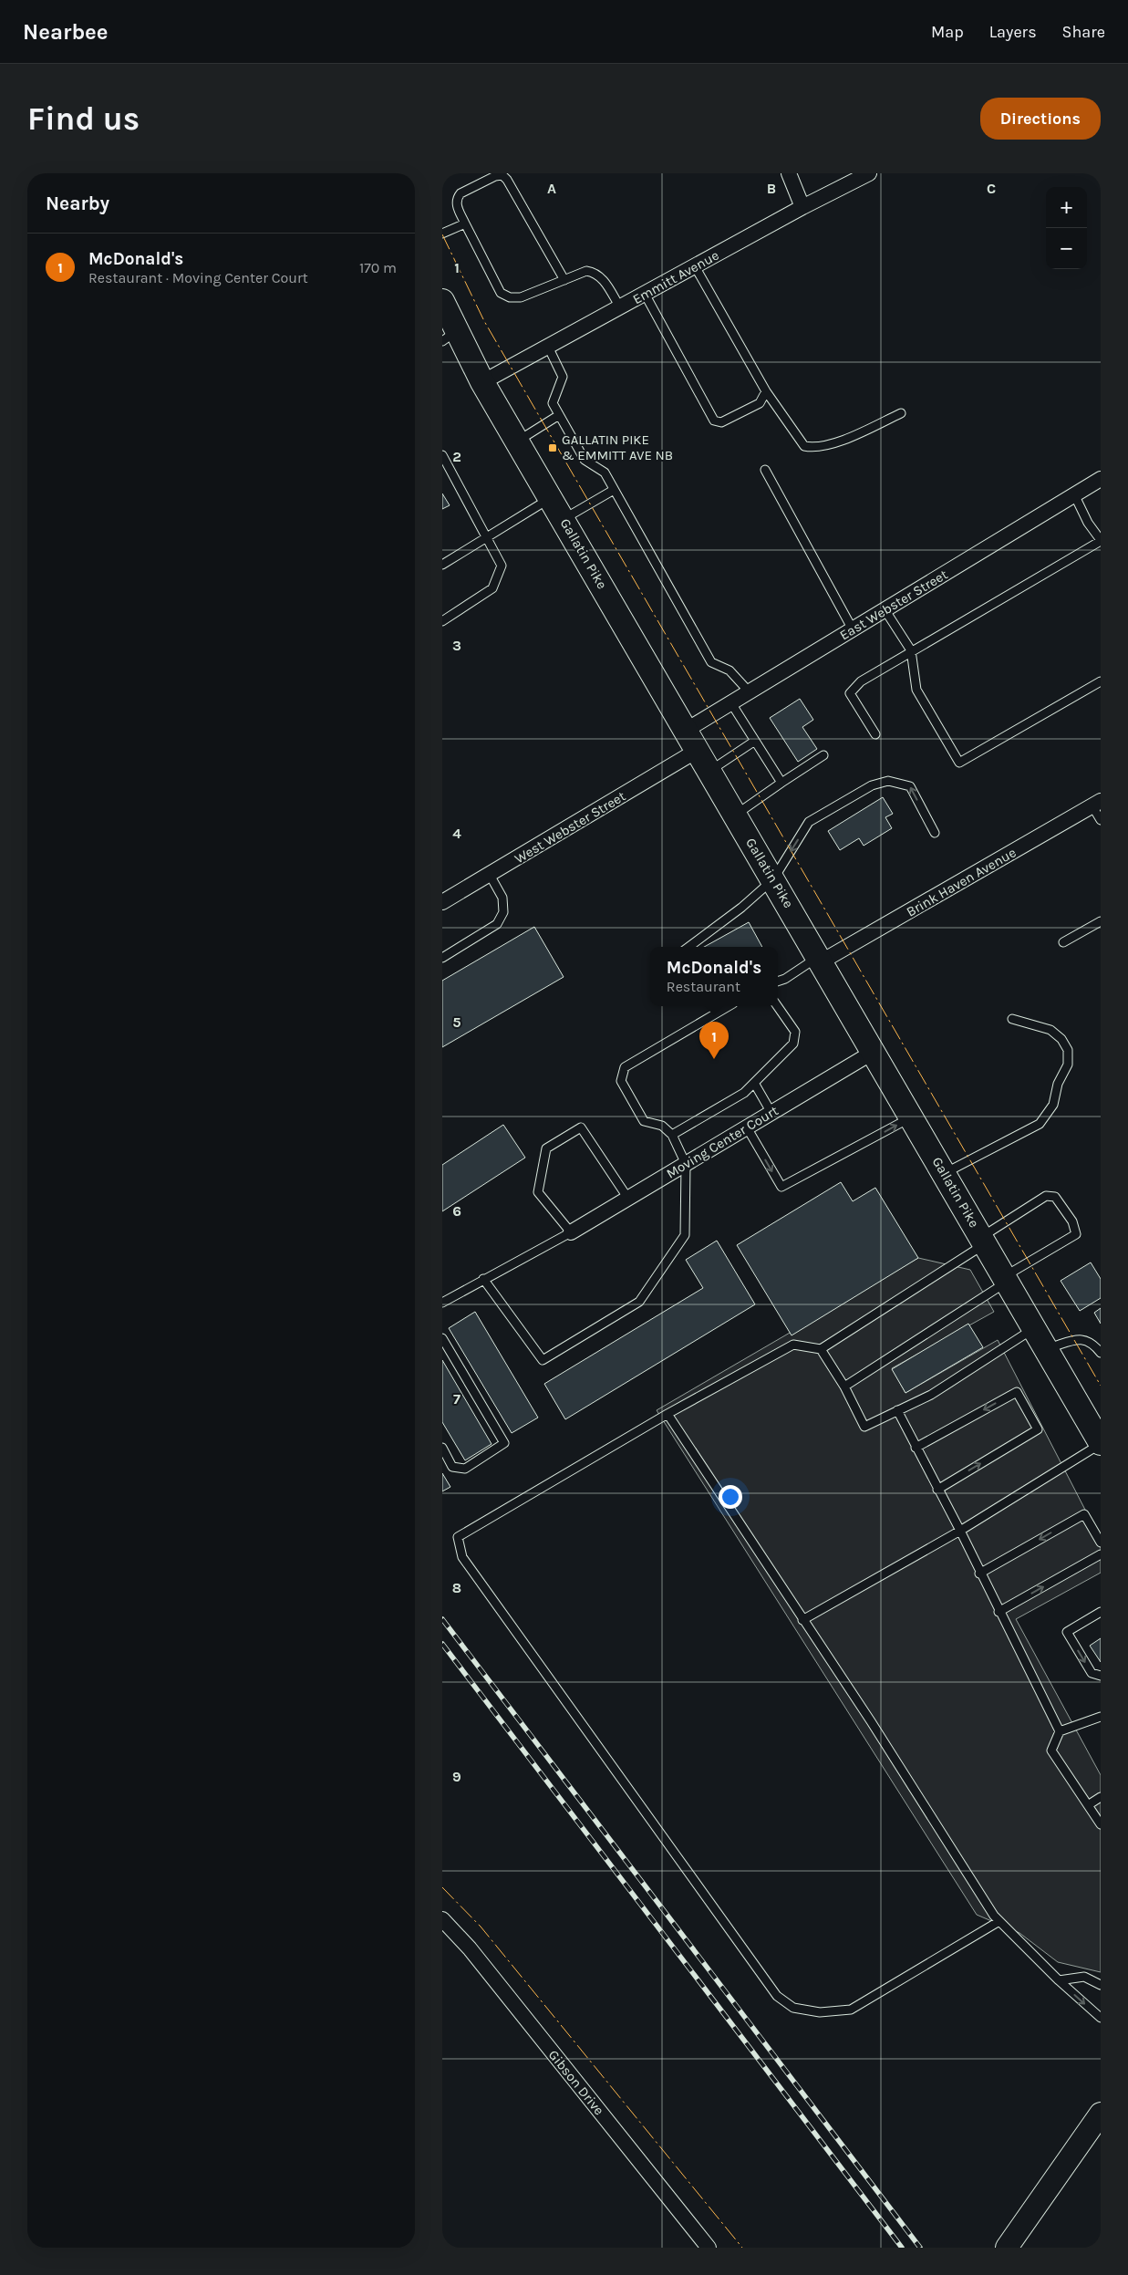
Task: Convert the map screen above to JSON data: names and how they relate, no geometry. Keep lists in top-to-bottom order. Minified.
{"streets":{"main road":["Gallatin Pike"],"street":["Emmitt Avenue","East Webster Street","West Webster Street","Brink Haven Avenue","Moving Center Court","Gibson Drive"]},"crossings":[["Emmitt Avenue","Gallatin Pike"],["Gallatin Pike","East Webster Street"],["Gallatin Pike","West Webster Street"],["Gallatin Pike","Brink Haven Avenue"],["Gallatin Pike","Moving Center Court"],["East Webster Street","West Webster Street"]],"places":{"transit":["GALLATIN PIKE & EMMITT AVE NB"]},"page":{"header":"Nearbee","nav":["Map","Layers","Share"],"buttons":"Directions","title":"Find us","heading":"Nearby","map_buttons":["+","−"],"list":[{"mark":"1","name":"McDonald's","note":"Restaurant · Moving Center Court","value":"170 m"}],"popup":["McDonald's","Restaurant"],"pins":"1"},"grid":{"columns":["A","B","C"],"rows":["1","2","3","4","5","6","7","8","9"]}}
